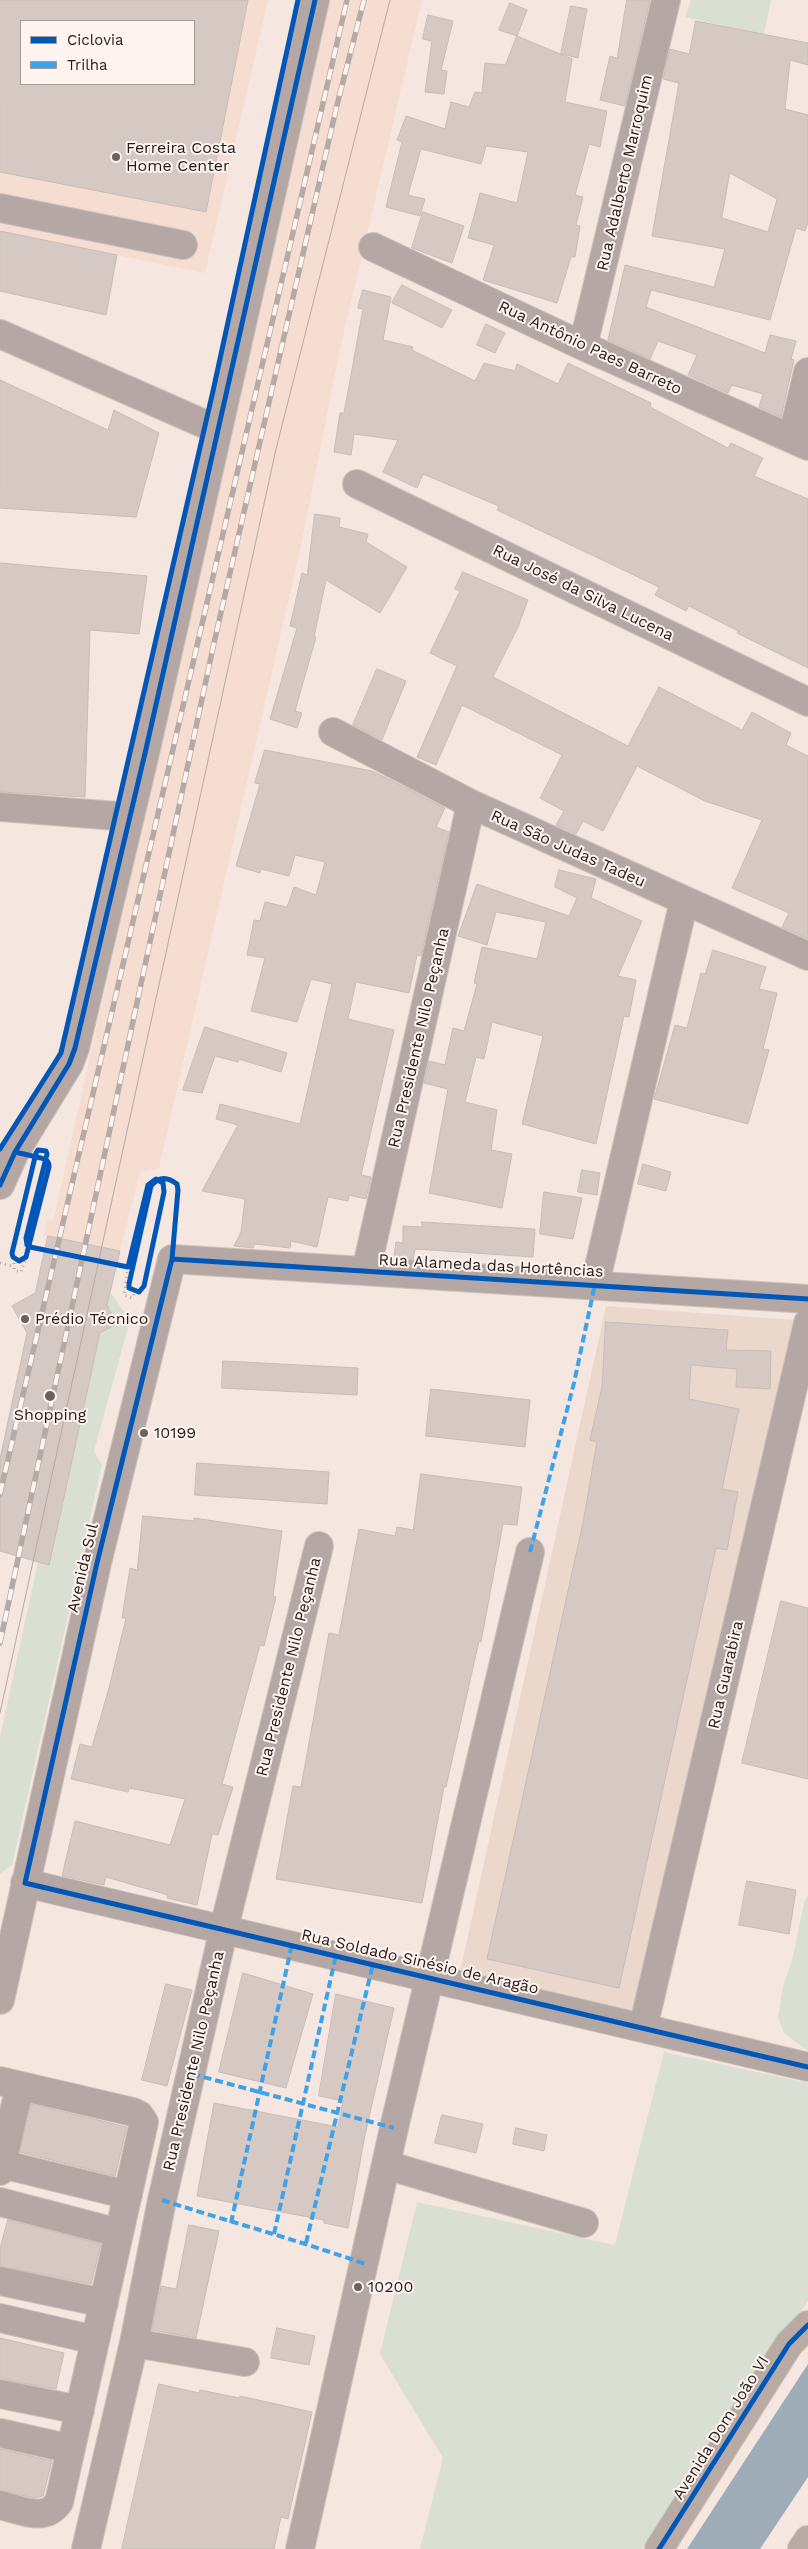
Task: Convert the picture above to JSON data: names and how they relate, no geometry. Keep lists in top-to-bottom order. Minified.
{"streets":{"main road":["Avenida Dom João VI"],"street":["Rua Adalberto Marroquim","Rua Antônio Paes Barreto","Rua José da Silva Lucena","Rua São Judas Tadeu","Rua Presidente Nilo Peçanha","Rua Alameda das Hortências","Avenida Sul","Rua Guarabira","Rua Soldado Sinésio de Aragão"]},"crossings":[["Rua Adalberto Marroquim","Rua Antônio Paes Barreto"],["Rua São Judas Tadeu","Rua Presidente Nilo Peçanha"],["Rua Presidente Nilo Peçanha","Rua Alameda das Hortências"],["Rua Presidente Nilo Peçanha","Rua Soldado Sinésio de Aragão"],["Rua Alameda das Hortências","Avenida Sul"],["Avenida Sul","Rua Soldado Sinésio de Aragão"],["Rua Guarabira","Rua Soldado Sinésio de Aragão"]],"places":["Ferreira Costa Home Center","Prédio Técnico","Shopping","10199","10200"],"legend":["Ciclovia","Trilha"]}
